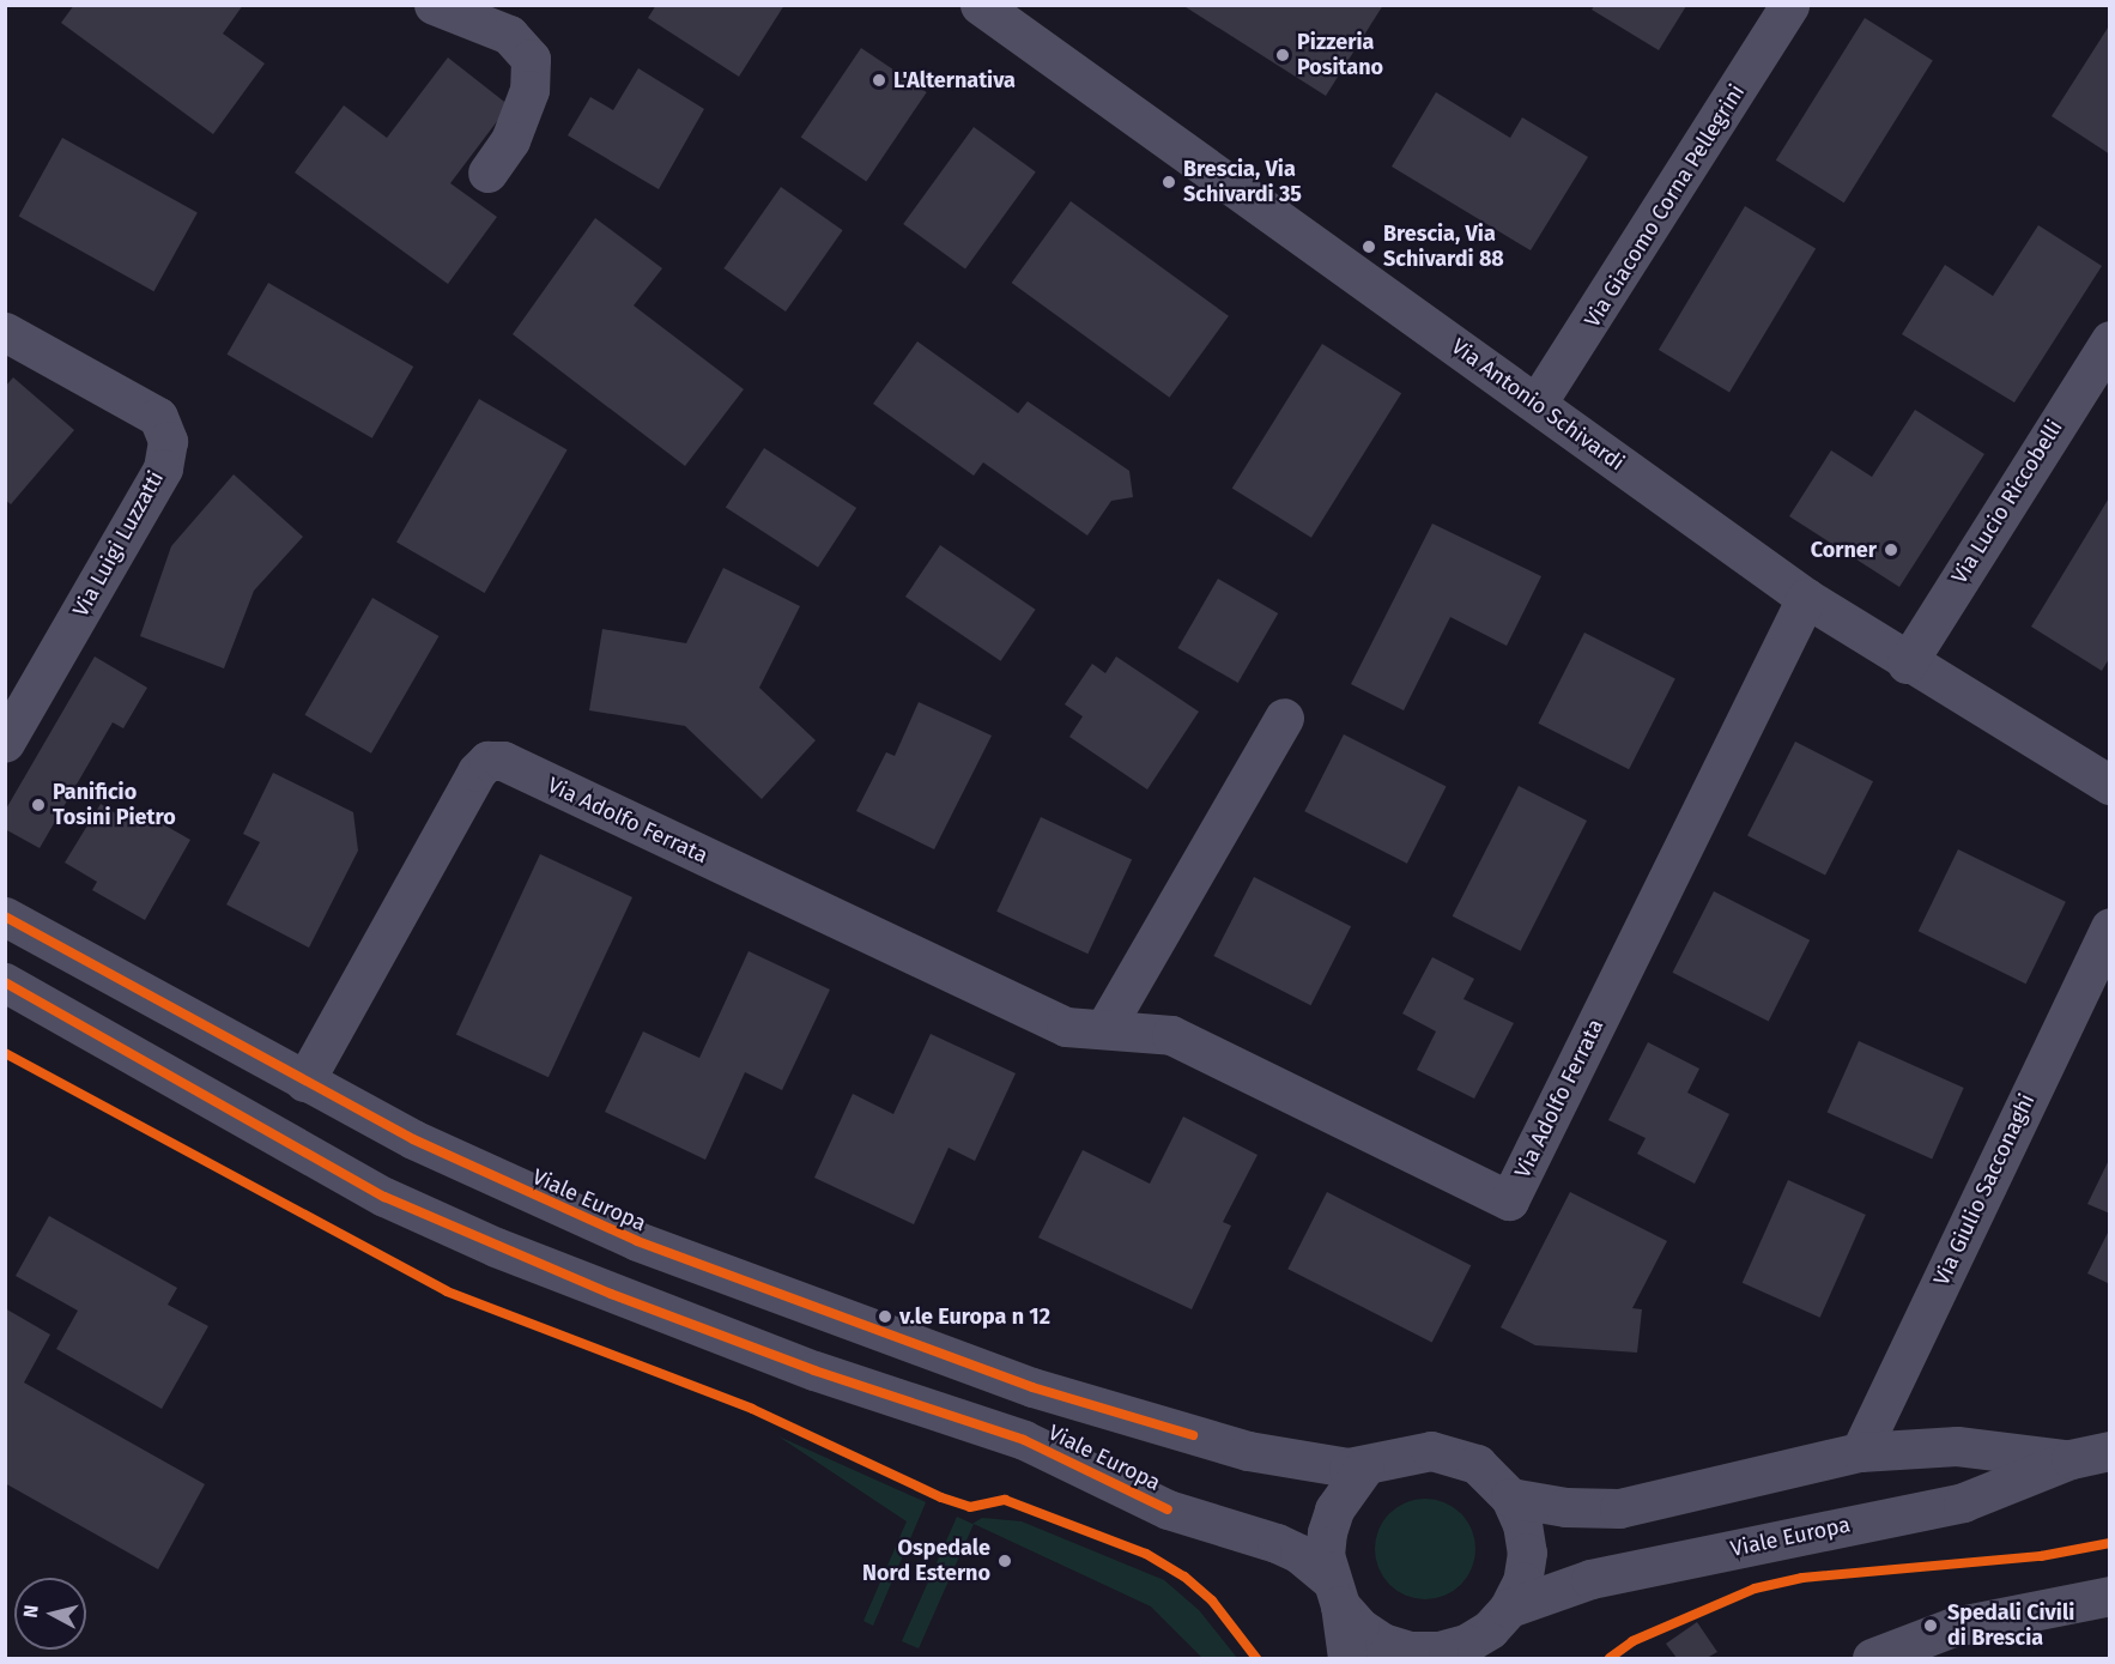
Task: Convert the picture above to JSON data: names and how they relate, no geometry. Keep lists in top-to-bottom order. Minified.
{"streets":{"street":["Via Giacomo Corna Pellegrini","Via Antonio Schivardi","Via Lucio Riccobelli","Via Luigi Luzzatti","Via Adolfo Ferrata","Via Giulio Sacconaghi","Viale Europa"]},"crossings":[["Via Giacomo Corna Pellegrini","Via Antonio Schivardi"],["Via Antonio Schivardi","Via Lucio Riccobelli"],["Via Antonio Schivardi","Via Adolfo Ferrata"],["Via Adolfo Ferrata","Viale Europa"],["Via Giulio Sacconaghi","Viale Europa"]],"places":["Pizzeria Positano","L'Alternativa","Brescia, Via Schivardi 35","Brescia, Via Schivardi 88","Corner","Panificio Tosini Pietro","v.le Europa n 12","Ospedale Nord Esterno","Spedali Civili di Brescia"],"north":"left"}
